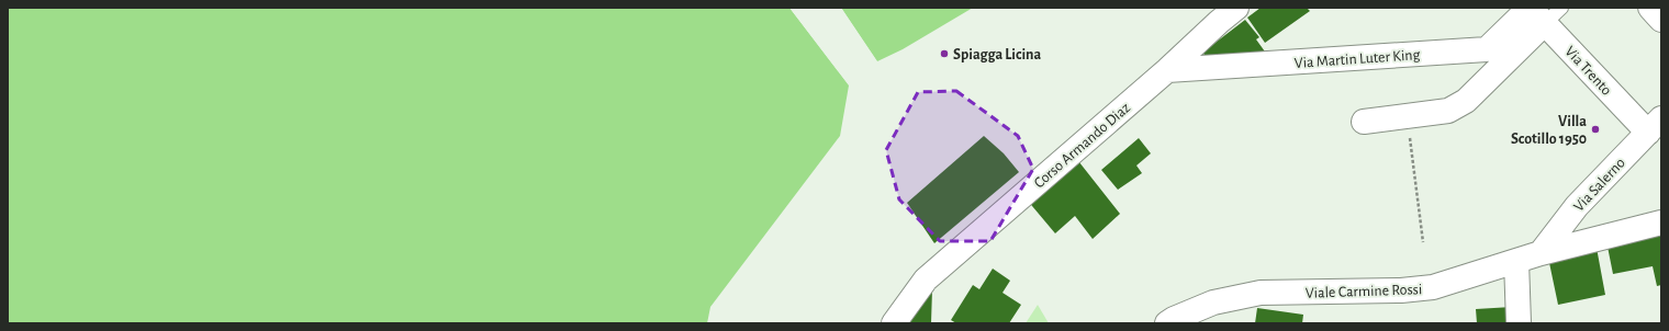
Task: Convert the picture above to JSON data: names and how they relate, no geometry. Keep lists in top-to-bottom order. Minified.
{"streets":{"street":["Via Martin Luter King","Via Trento","Corso Armando Diaz","Via Salerno","Viale Carmine Rossi"]},"crossings":[["Via Martin Luter King","Via Trento"],["Via Martin Luter King","Corso Armando Diaz"],["Via Trento","Via Salerno"],["Via Salerno","Viale Carmine Rossi"]],"places":["Spiagga Licina","Villa Scotillo 1950"]}
